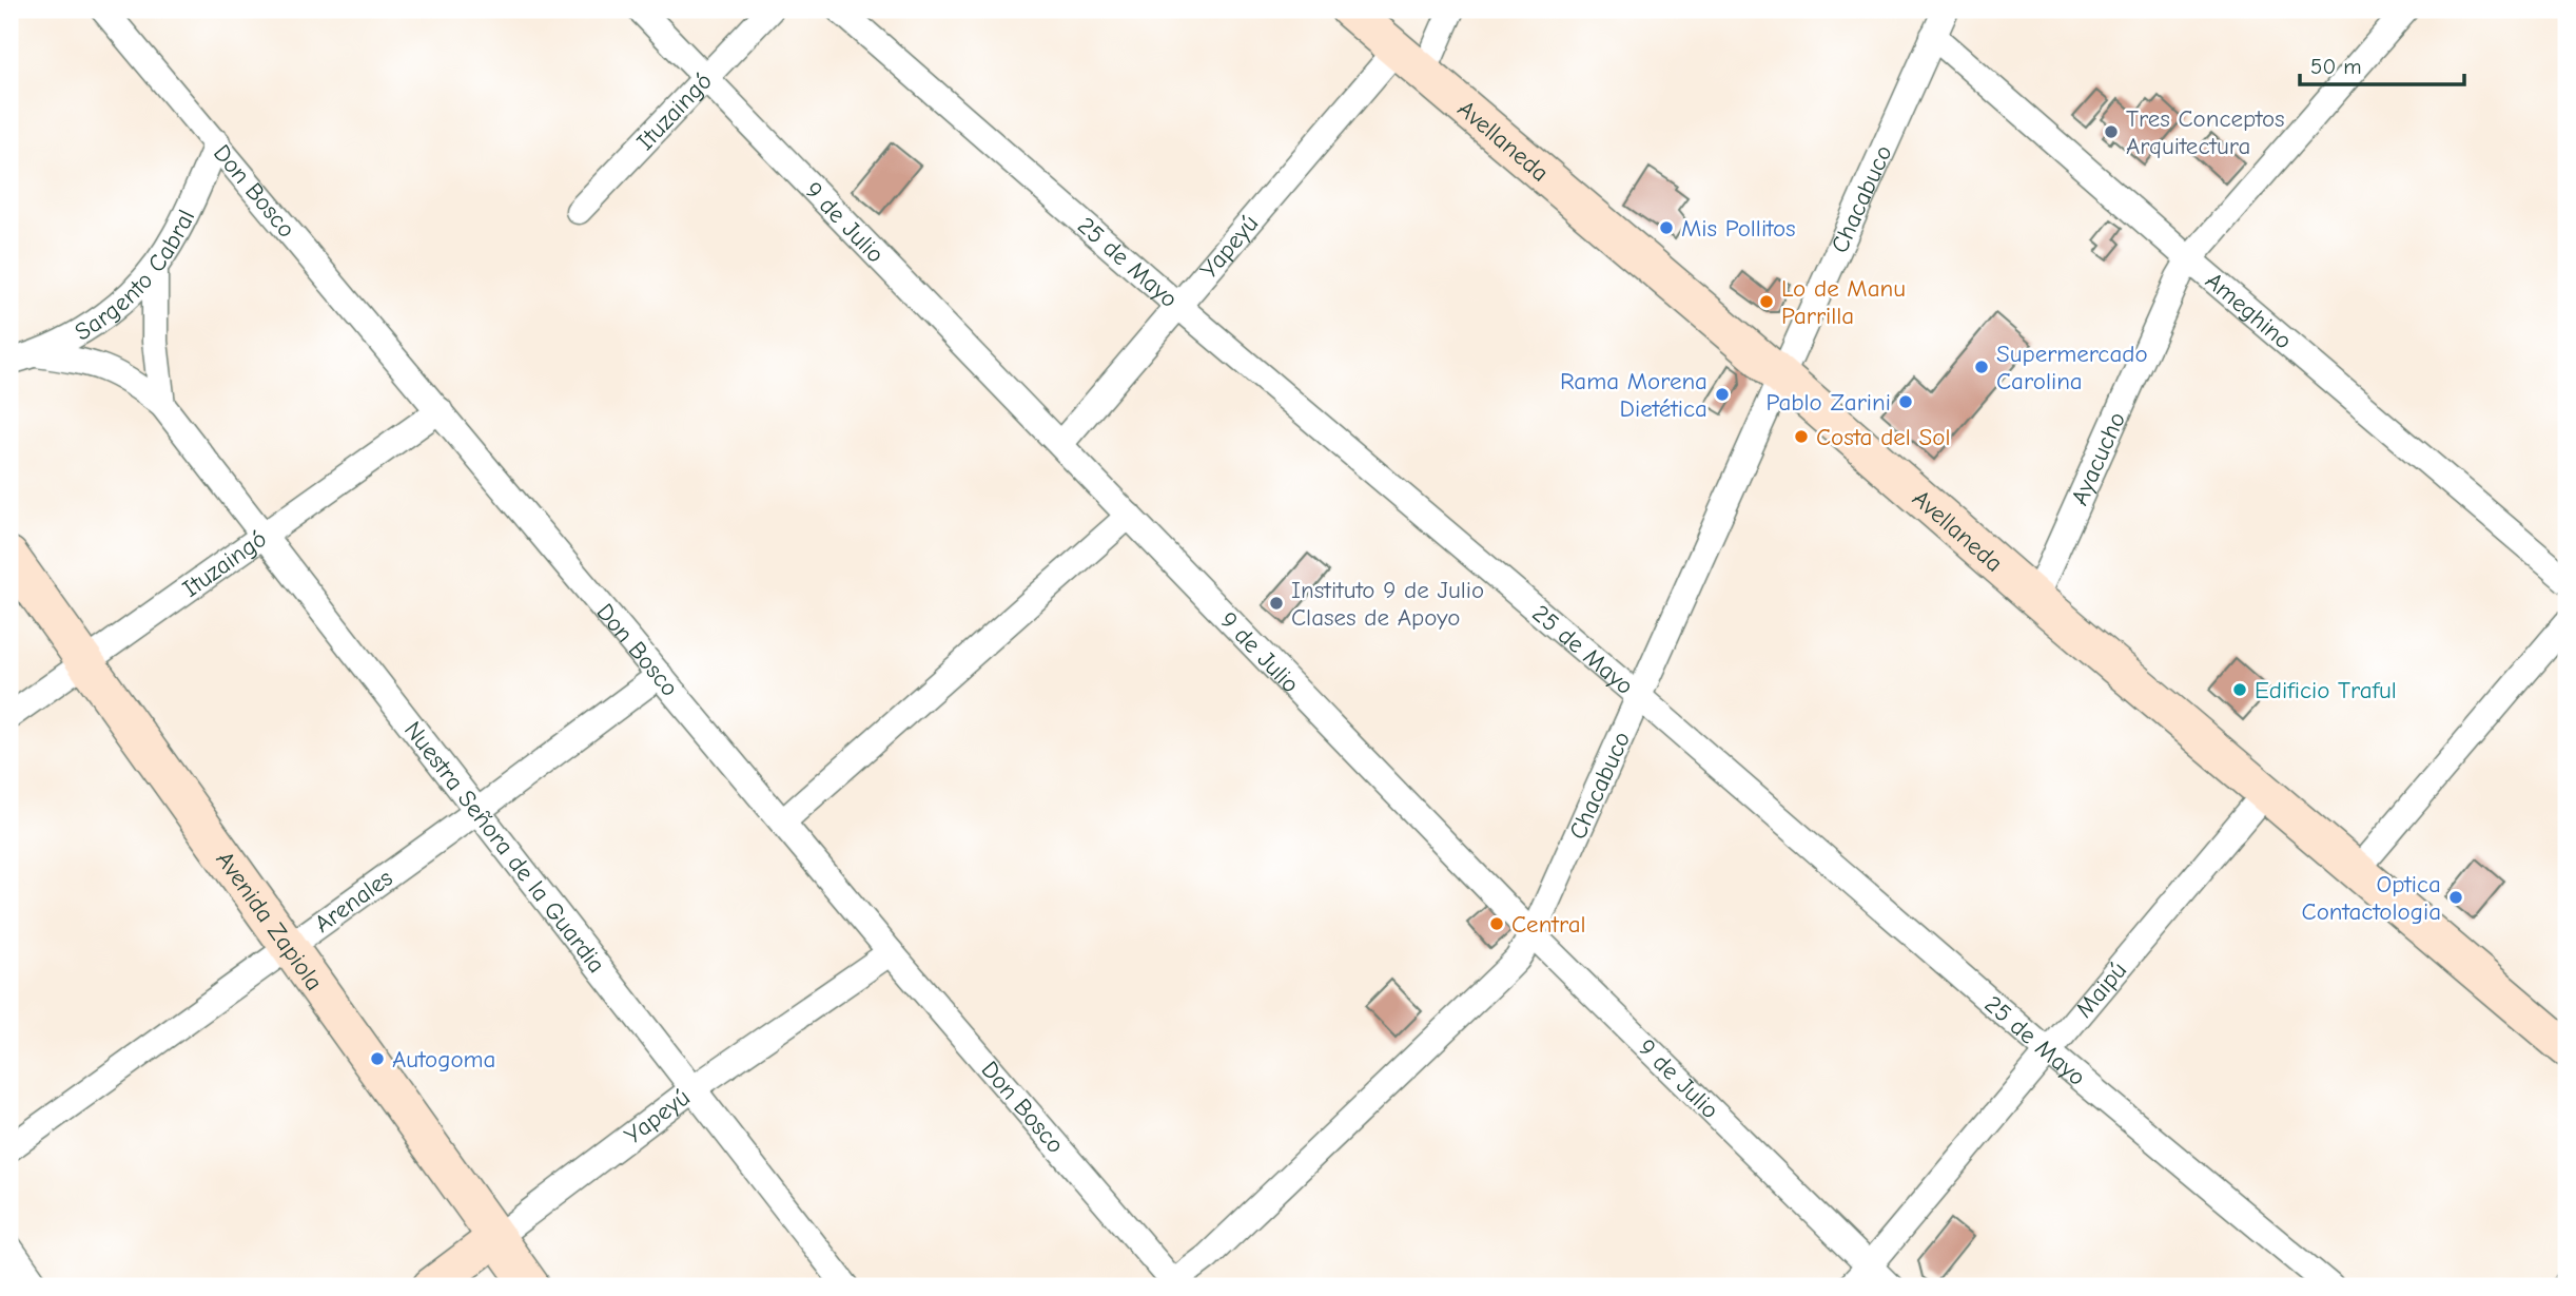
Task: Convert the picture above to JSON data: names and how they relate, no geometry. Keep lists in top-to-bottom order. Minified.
{"streets":{"street":["Ituzaingó","Avellaneda","Don Bosco","Chacabuco","9 de Julio","Yapeyú","25 de Mayo","Sargento Cabral","Ameghino","Ayacucho","Nuestra Señora de la Guardia","Arenales","Avenida Zapiola","Maipú"]},"crossings":[["Ituzaingó","Don Bosco"],["Ituzaingó","9 de Julio"],["Ituzaingó","Nuestra Señora de la Guardia"],["Ituzaingó","Avenida Zapiola"],["Avellaneda","Chacabuco"],["Avellaneda","Yapeyú"],["Avellaneda","Ayacucho"],["Avellaneda","Maipú"],["Don Bosco","Chacabuco"],["Don Bosco","Yapeyú"],["Don Bosco","Sargento Cabral"],["Don Bosco","Arenales"],["Chacabuco","9 de Julio"],["Chacabuco","25 de Mayo"],["Chacabuco","Ameghino"],["9 de Julio","Yapeyú"],["9 de Julio","Maipú"],["Yapeyú","25 de Mayo"],["Yapeyú","Nuestra Señora de la Guardia"],["Yapeyú","Avenida Zapiola"],["25 de Mayo","Maipú"],["Sargento Cabral","Nuestra Señora de la Guardia"],["Ameghino","Ayacucho"],["Nuestra Señora de la Guardia","Arenales"],["Arenales","Avenida Zapiola"]],"places":["Tres Conceptos Arquitectura","Mis Pollitos","Lo de Manu Parrilla","Supermercado Carolina","Rama Morena Dietética","Pablo Zarini","Costa del Sol","Instituto 9 de Julio Clases de Apoyo","Edificio Traful","Optica Contactologia","Central","Autogoma"],"scale_bar":"50 m"}
